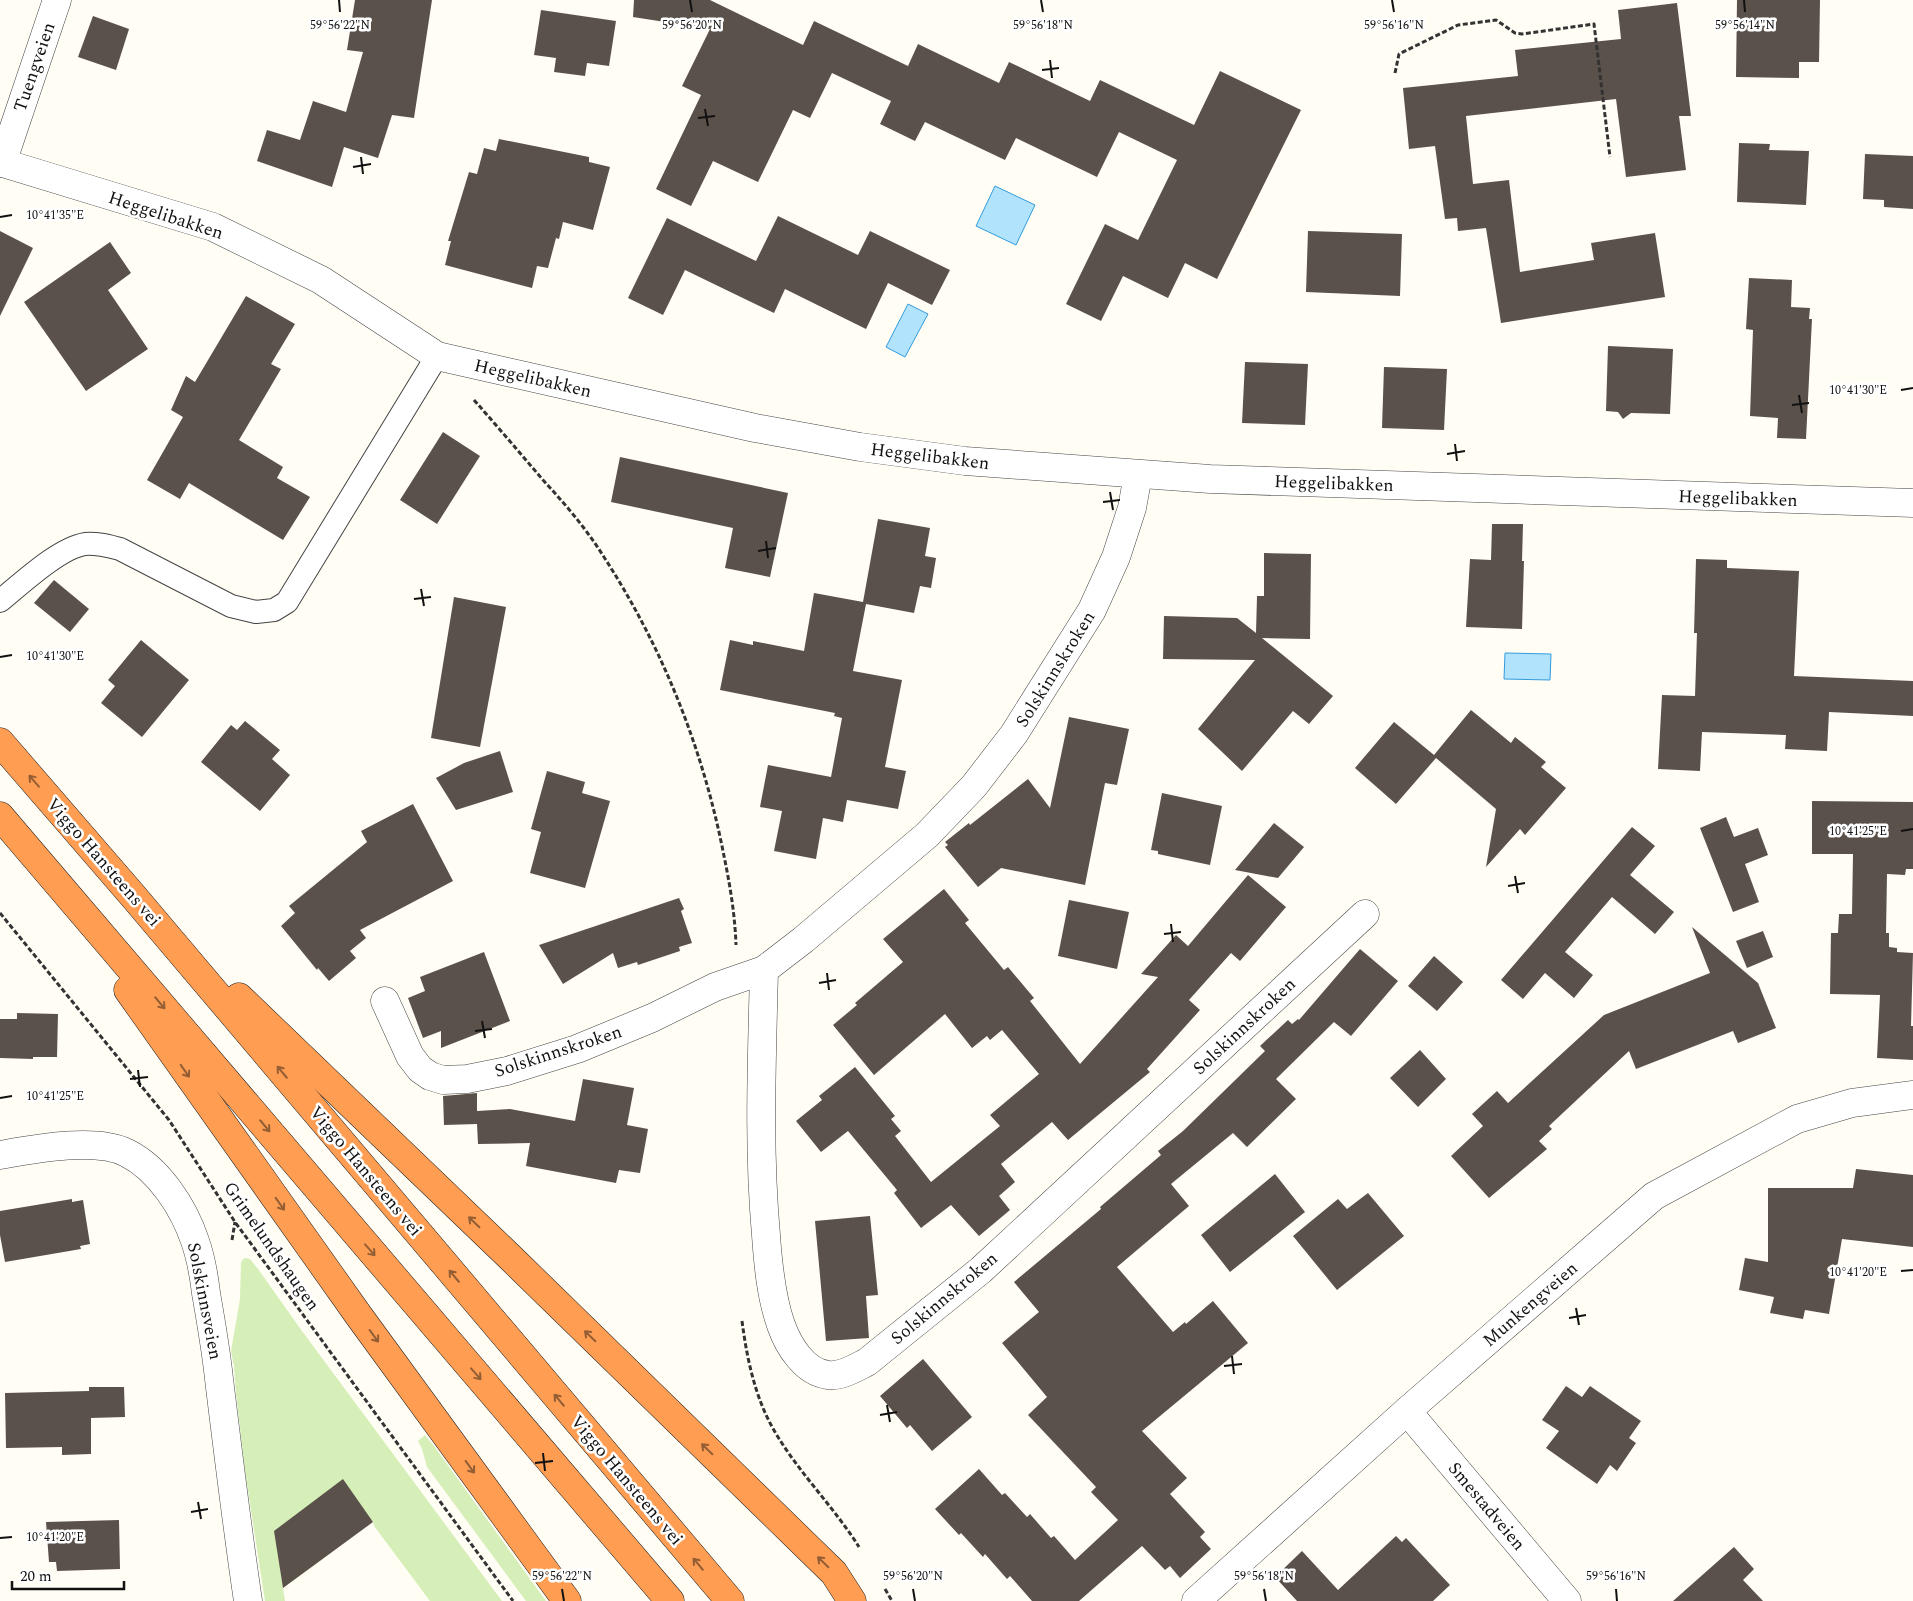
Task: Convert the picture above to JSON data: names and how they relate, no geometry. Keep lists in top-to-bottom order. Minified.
{"streets":{"highway":["Viggo Hansteens vei"],"street":["Tuengveien","Heggelibakken","Solskinnskroken","Solskinnsveien","Munkengveien","Smestadveien"],"path":["Grimelundshaugen"]},"crossings":[["Tuengveien","Heggelibakken"],["Heggelibakken","Solskinnskroken"],["Munkengveien","Smestadveien"]],"scale_bar":"20 m","coordinates":["59°56'22\"N","59°56'20\"N","59°56'18\"N","59°56'16\"N","59°56'14\"N","10°41'35\"E","10°41'30\"E","10°41'25\"E","10°41'20\"E"]}
